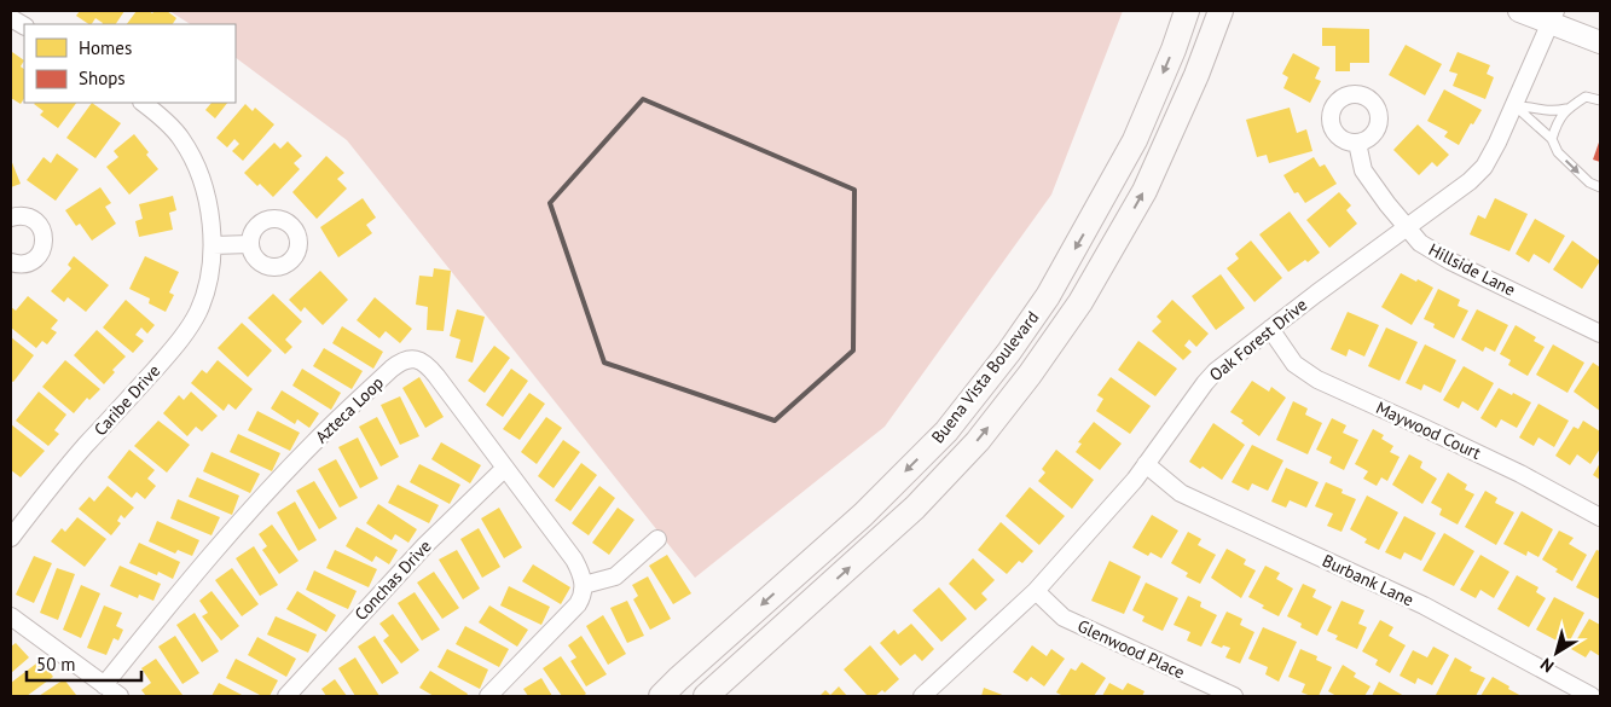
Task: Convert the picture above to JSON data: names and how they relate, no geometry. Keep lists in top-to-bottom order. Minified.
{"streets":{"main road":["Buena Vista Boulevard"],"street":["Hillside Lane","Oak Forest Drive","Caribe Drive","Azteca Loop","Maywood Court","Conchas Drive","Burbank Lane","Glenwood Place"]},"crossings":[["Hillside Lane","Oak Forest Drive"],["Oak Forest Drive","Maywood Court"],["Oak Forest Drive","Burbank Lane"],["Oak Forest Drive","Glenwood Place"],["Azteca Loop","Conchas Drive"]],"legend":["Homes","Shops"],"scale_bar":"50 m","north":"bottom left"}
